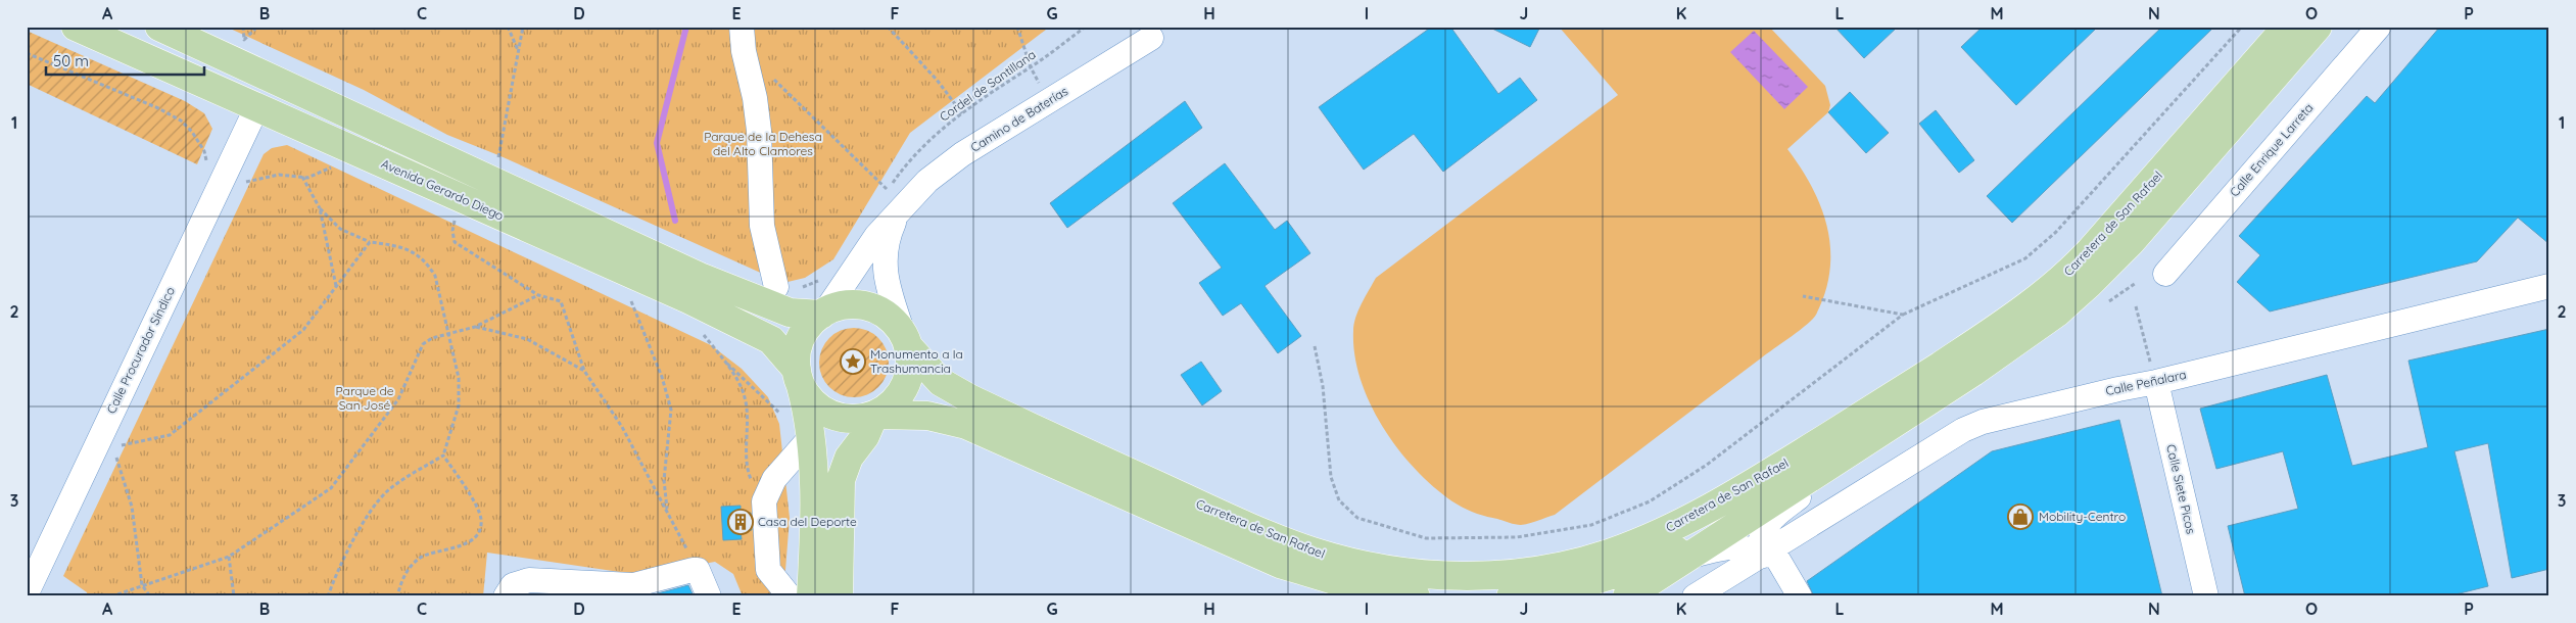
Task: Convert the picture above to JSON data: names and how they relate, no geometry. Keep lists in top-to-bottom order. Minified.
{"streets":{"main road":["Avenida Gerardo Diego","Carretera de San Rafael"],"street":["Camino de Baterías","Calle Enrique Larreta","Calle Procurador Síndico","Calle Peñalara","Calle Siete Picos"],"path":["Cordel de Santillana"]},"crossings":[["Camino de Baterías","Avenida Gerardo Diego"],["Camino de Baterías","Carretera de San Rafael"],["Avenida Gerardo Diego","Carretera de San Rafael"],["Avenida Gerardo Diego","Calle Procurador Síndico"],["Calle Peñalara","Calle Siete Picos"]],"parks":["Parque de la Dehesa del Alto Clamores","Parque de San José"],"places":{"place":["Monumento a la Trashumancia"],"shop":["Mobility-Centro"],"building":["Casa del Deporte"]},"scale_bar":"50 m","grid":{"columns":["A","B","C","D","E","F","G","H","I","J","K","L","M","N","O","P"],"rows":["1","2","3"]}}
